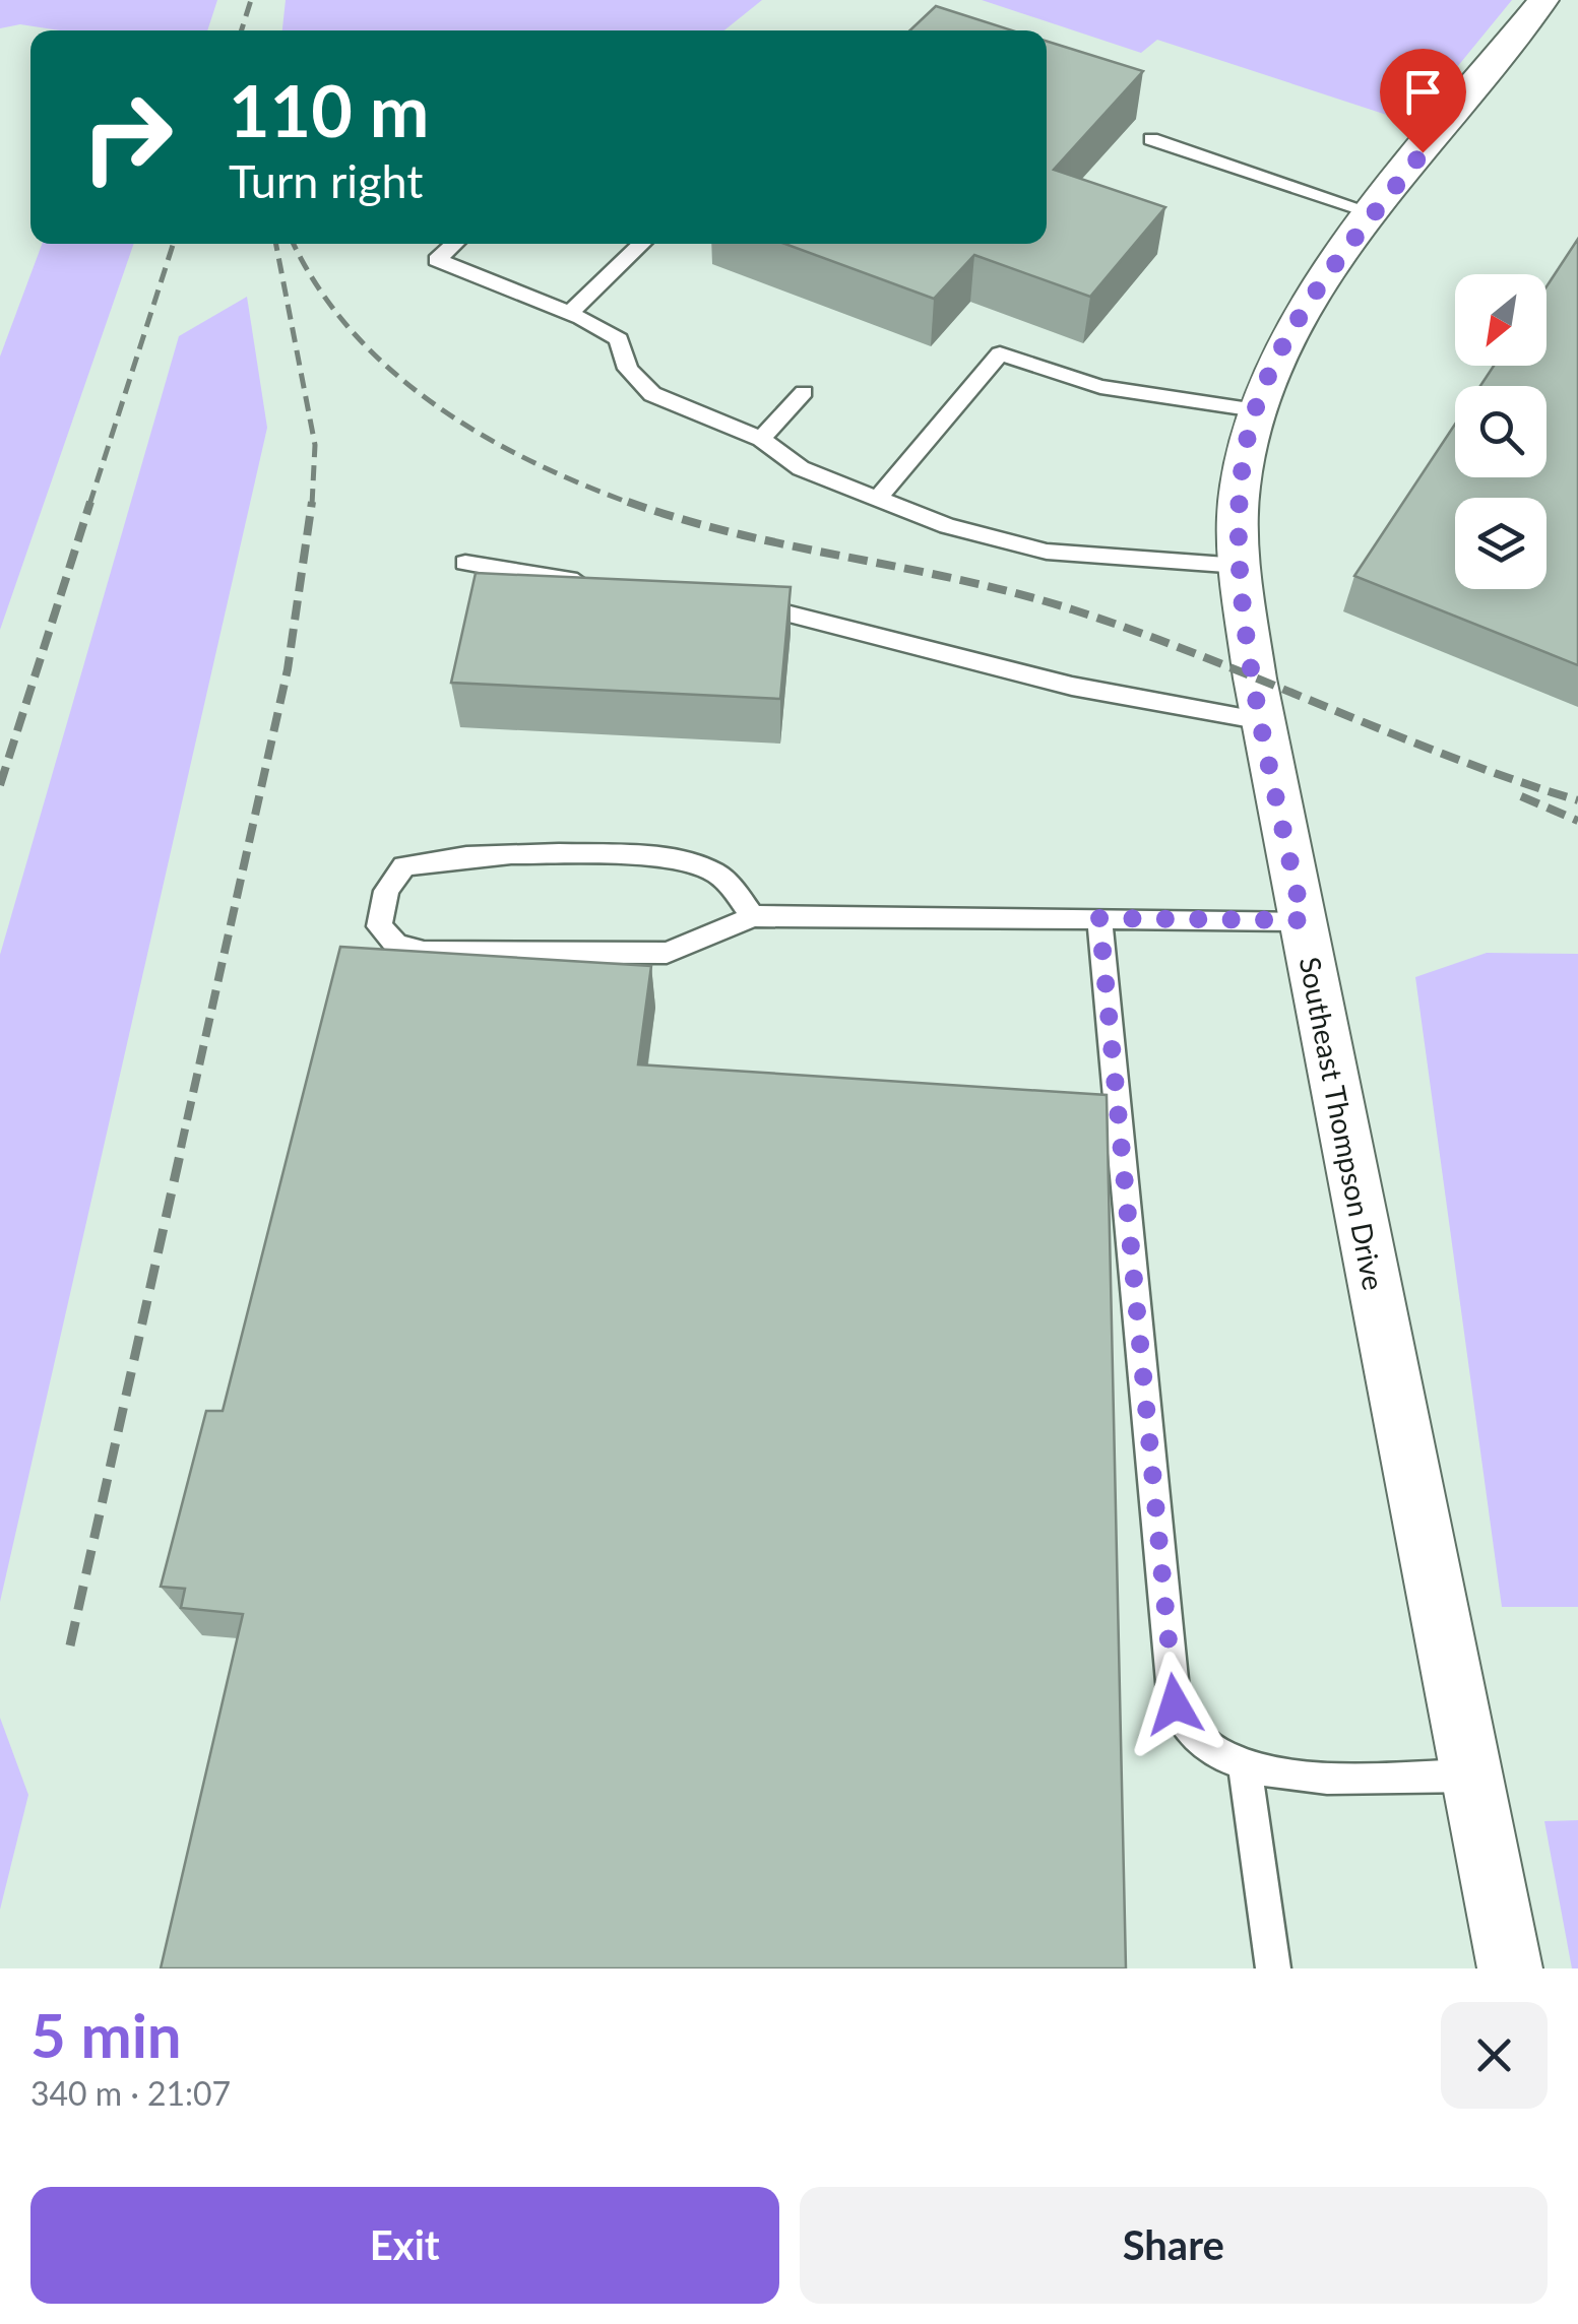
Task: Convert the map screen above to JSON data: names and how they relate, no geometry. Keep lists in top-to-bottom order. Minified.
{"streets":{"street":["Southeast Thompson Drive"]},"north":"bottom left","page":{"turn":["110 m","Turn right"],"heading":["5 min","340 m · 21:07"],"buttons":["Exit","Share"]}}
